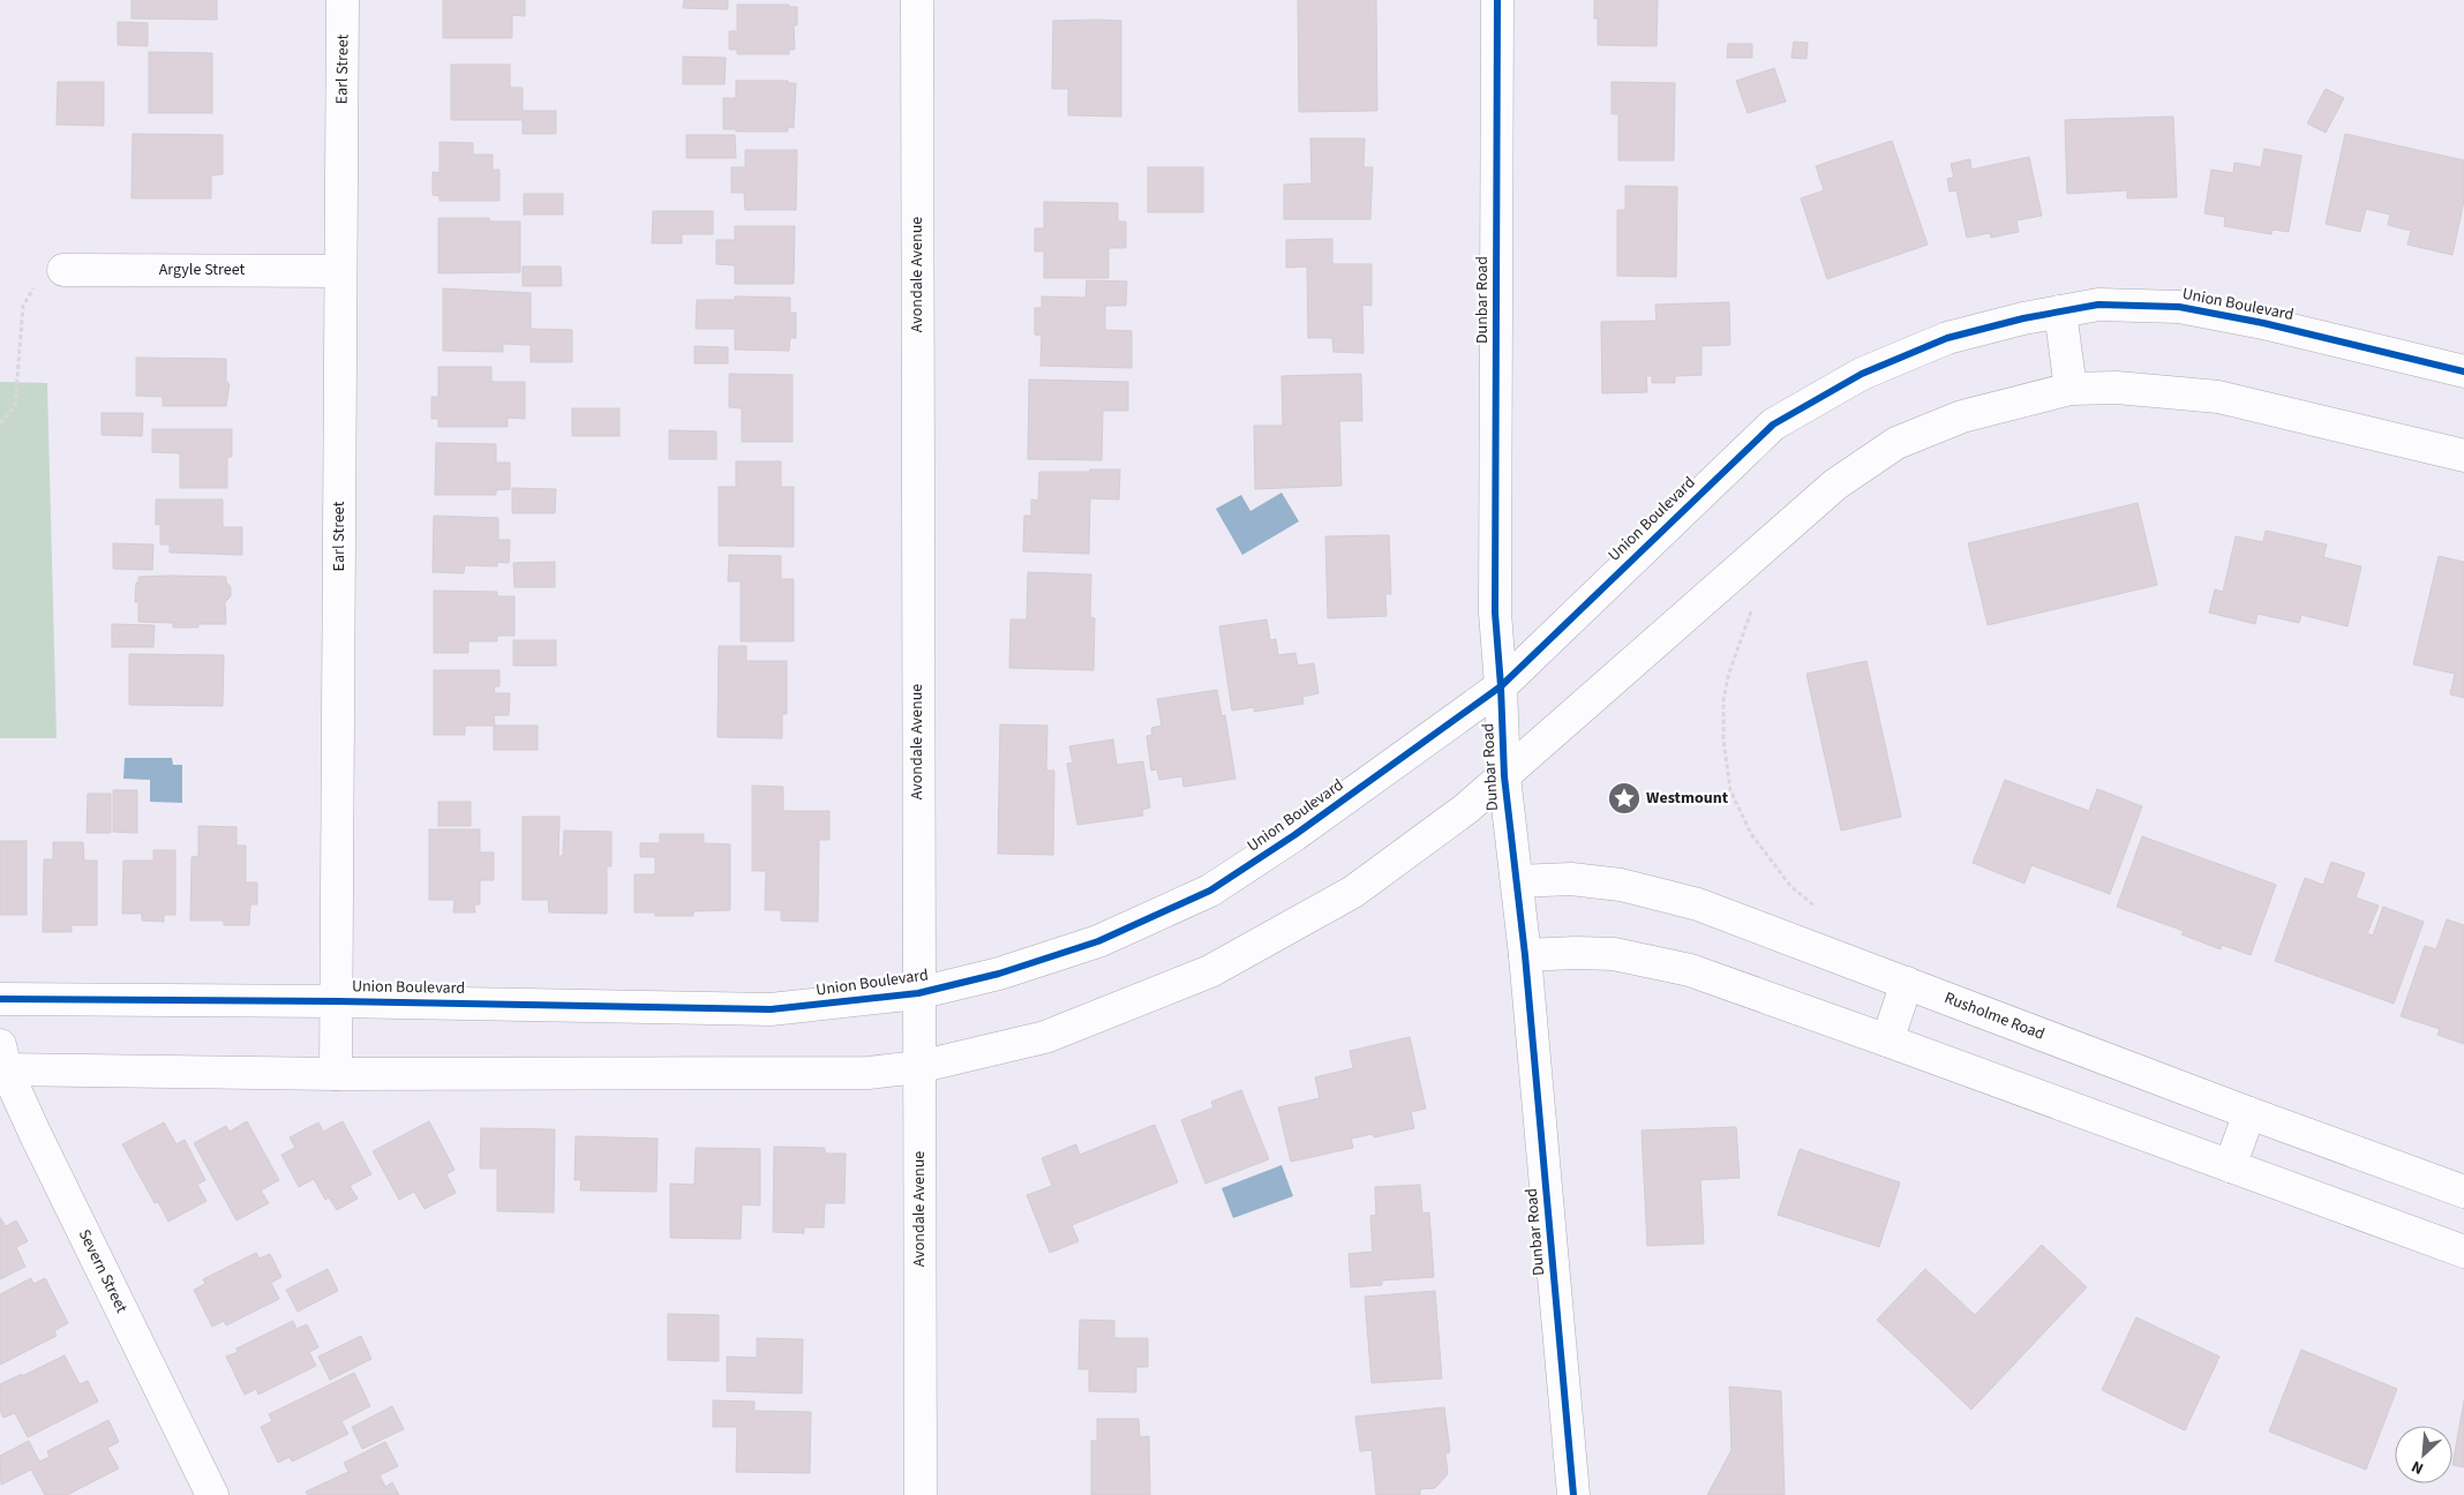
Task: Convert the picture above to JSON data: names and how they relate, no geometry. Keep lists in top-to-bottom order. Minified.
{"streets":{"street":["Earl Street","Argyle Street","Avondale Avenue","Dunbar Road","Union Boulevard","Rusholme Road","Severn Street"]},"crossings":[["Earl Street","Argyle Street"],["Earl Street","Union Boulevard"],["Avondale Avenue","Union Boulevard"],["Dunbar Road","Union Boulevard"],["Dunbar Road","Rusholme Road"]],"places":{"place":["Westmount"]},"north":"bottom left"}
